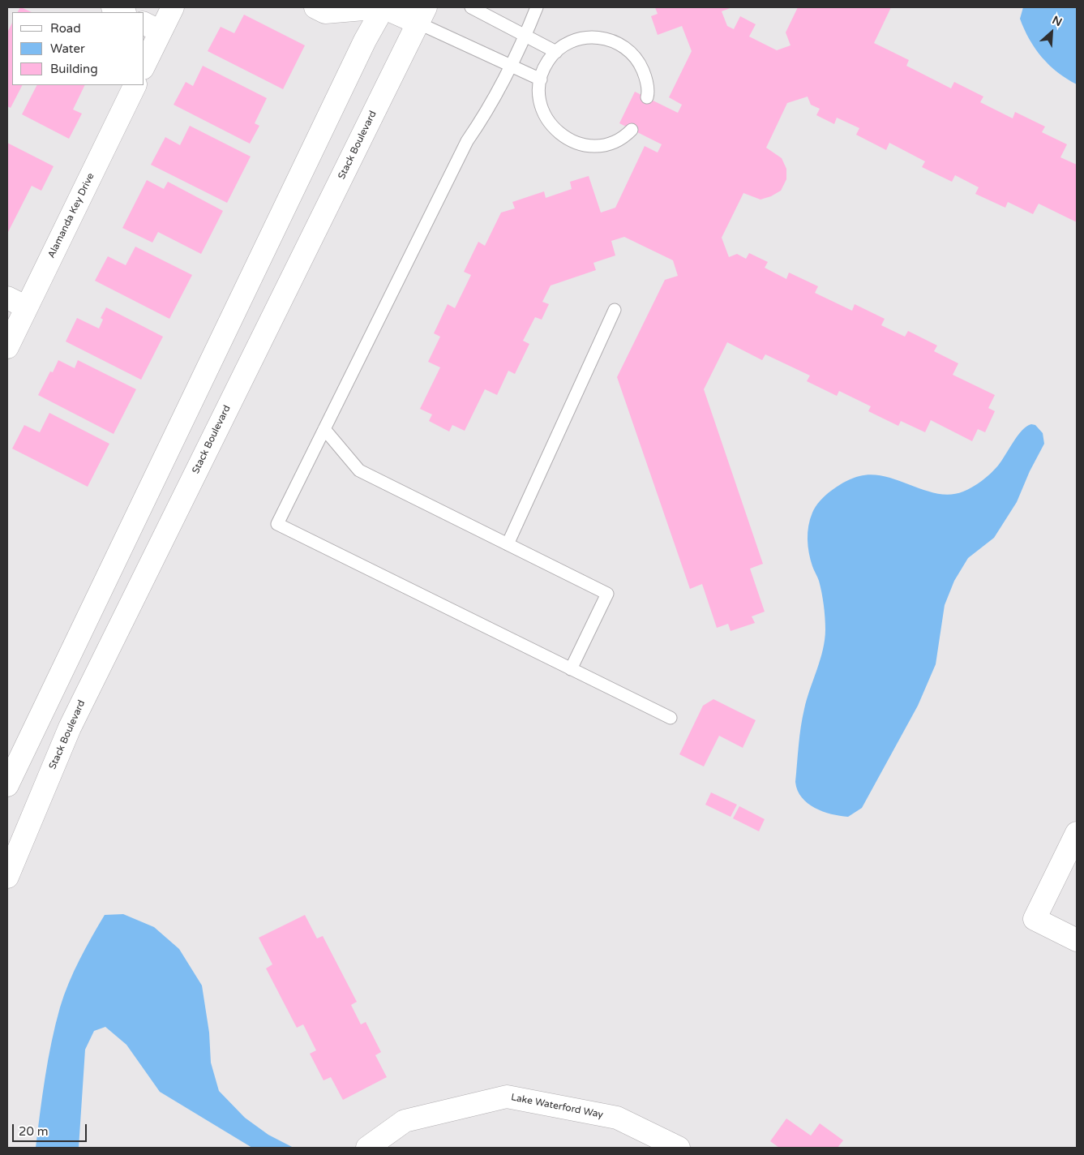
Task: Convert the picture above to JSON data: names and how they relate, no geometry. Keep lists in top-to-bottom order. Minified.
{"streets":{"street":["Stack Boulevard","Alamanda Key Drive","Lake Waterford Way"]},"legend":["Road","Water","Building"],"scale_bar":"20 m","north":"top right"}
